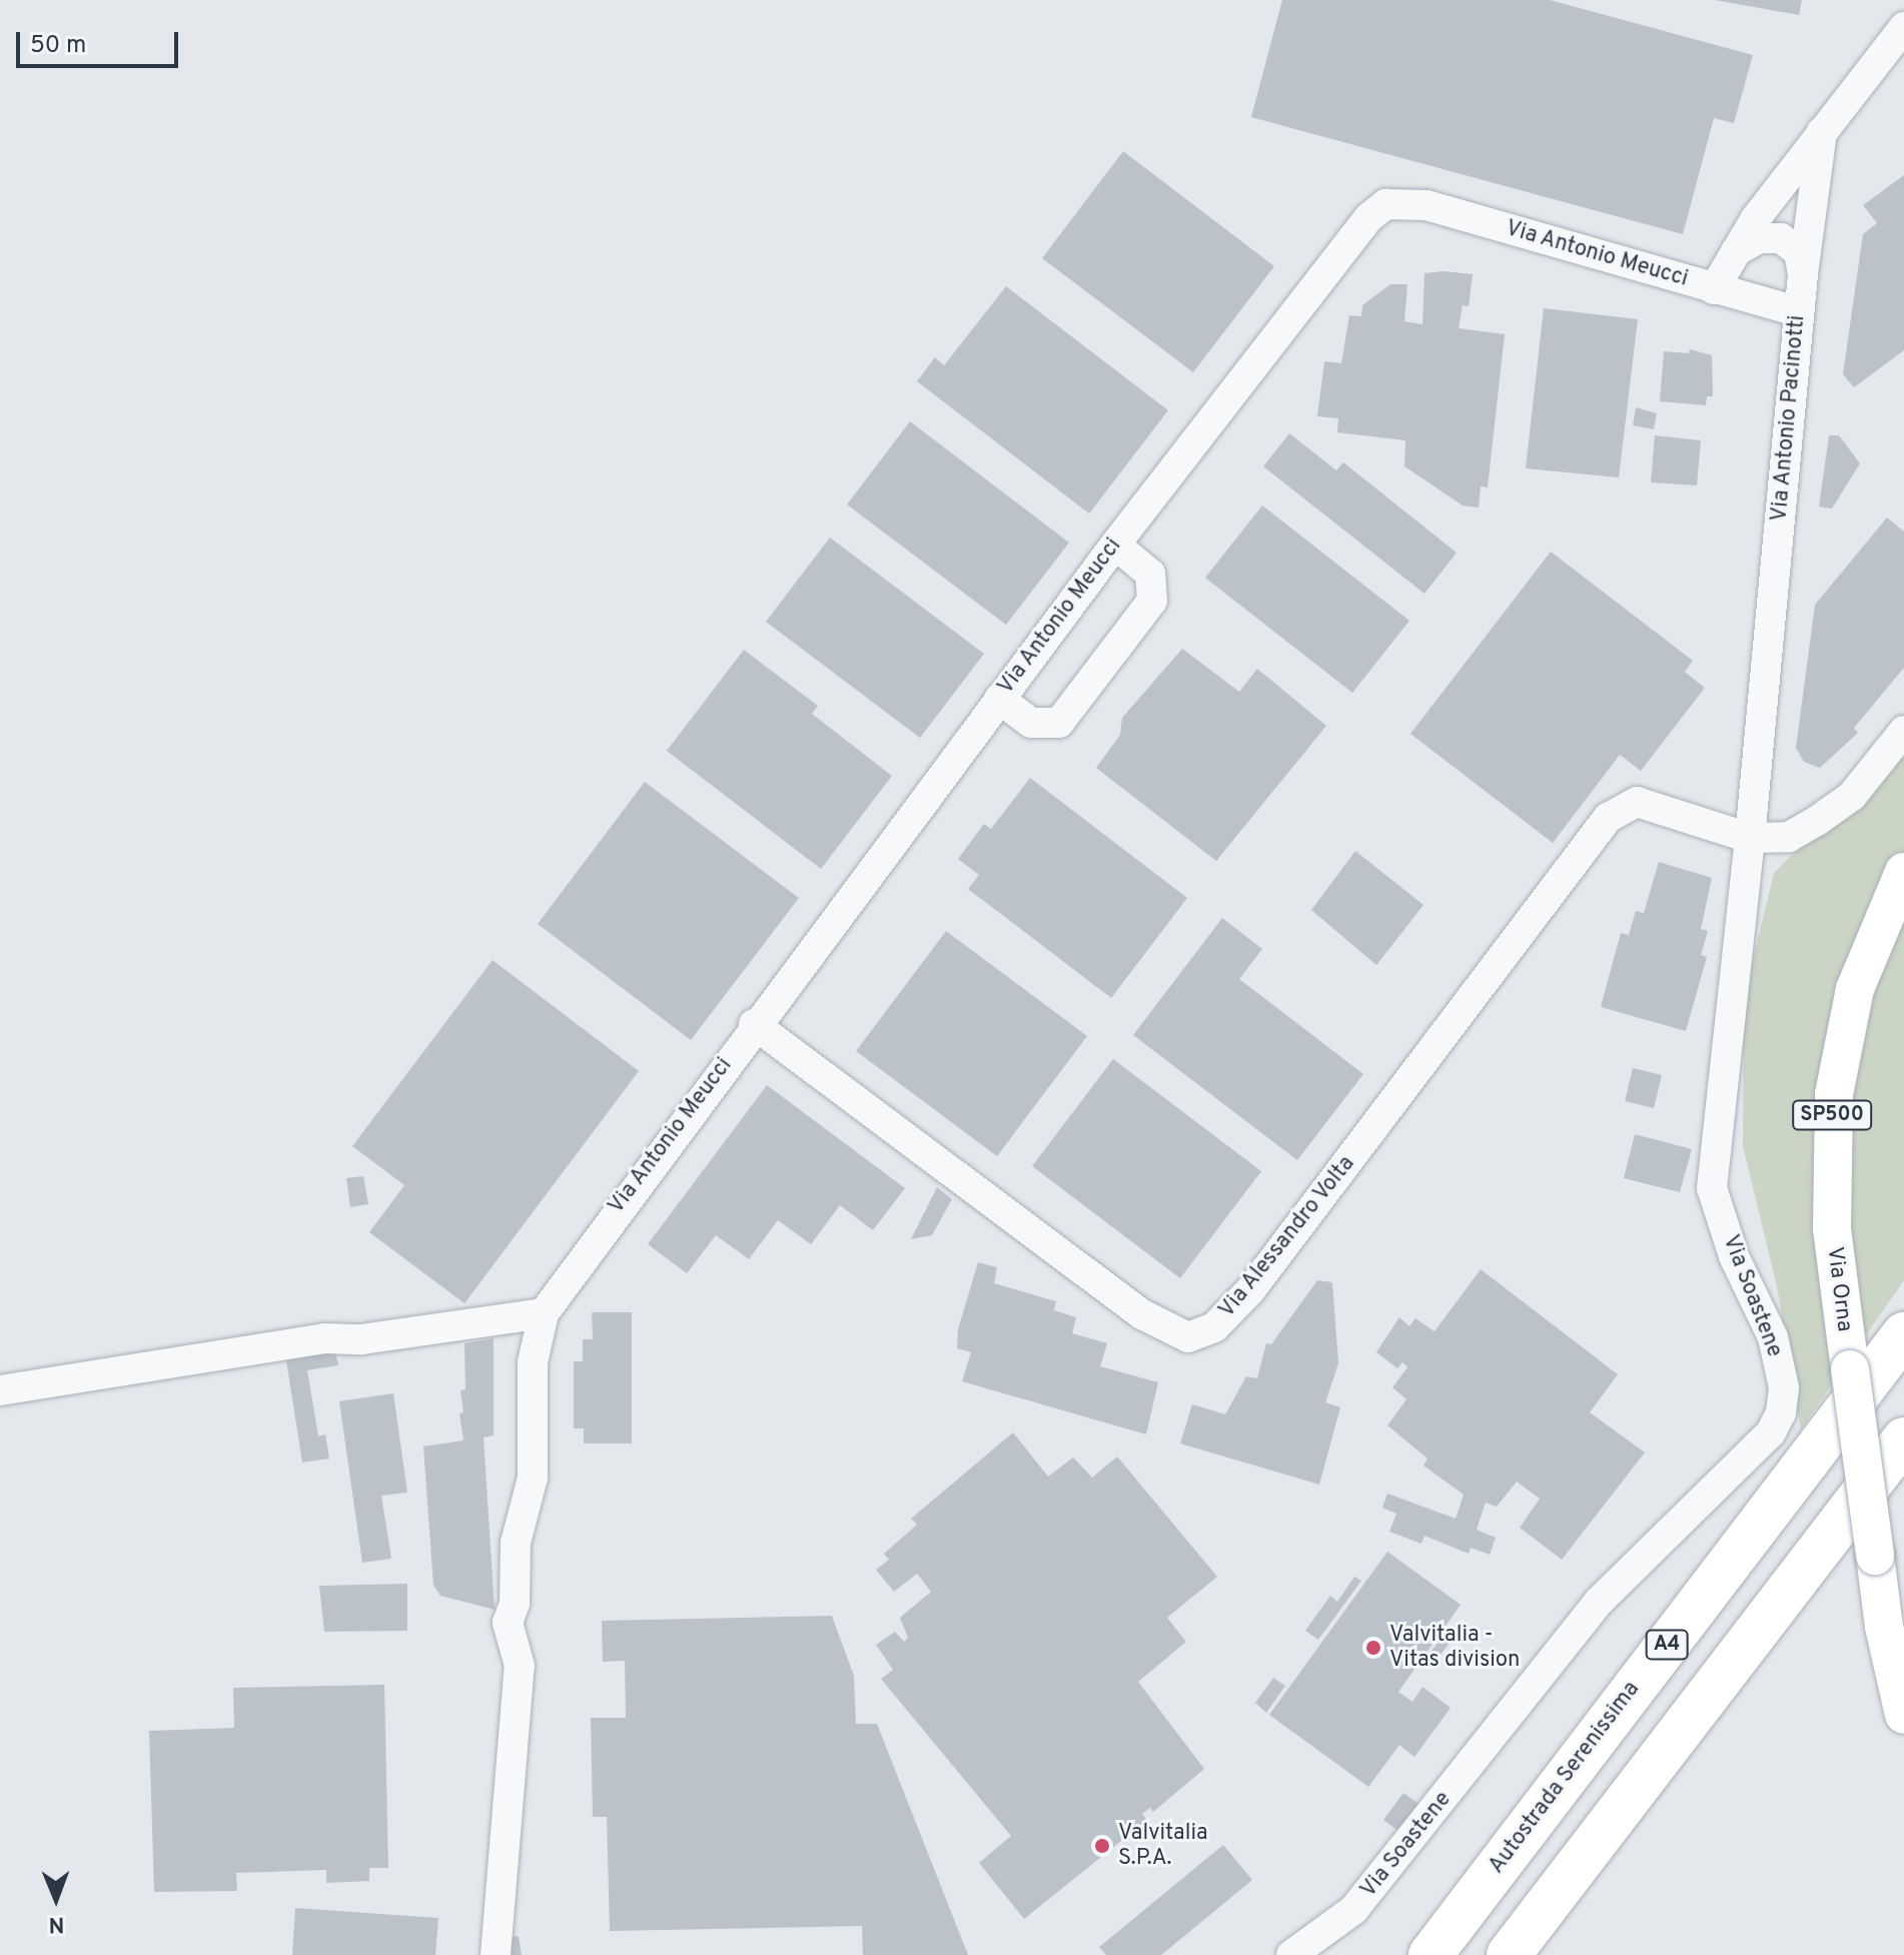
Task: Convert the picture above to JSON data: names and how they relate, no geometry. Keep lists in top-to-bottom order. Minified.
{"streets":{"highway":["A4","Autostrada Serenissima"],"main road":["SP500","Via Orna"],"street":["Via Antonio Meucci","Via Antonio Pacinotti","Via Alessandro Volta","Via Soastene"]},"crossings":[["Via Antonio Meucci","Via Antonio Pacinotti"],["Via Antonio Meucci","Via Alessandro Volta"],["Via Antonio Pacinotti","Via Alessandro Volta"],["Via Antonio Pacinotti","Via Soastene"],["Via Alessandro Volta","Via Soastene"]],"places":["Valvitalia - Vitas division","Valvitalia S.P.A."],"scale_bar":"50 m","north":"bottom"}
